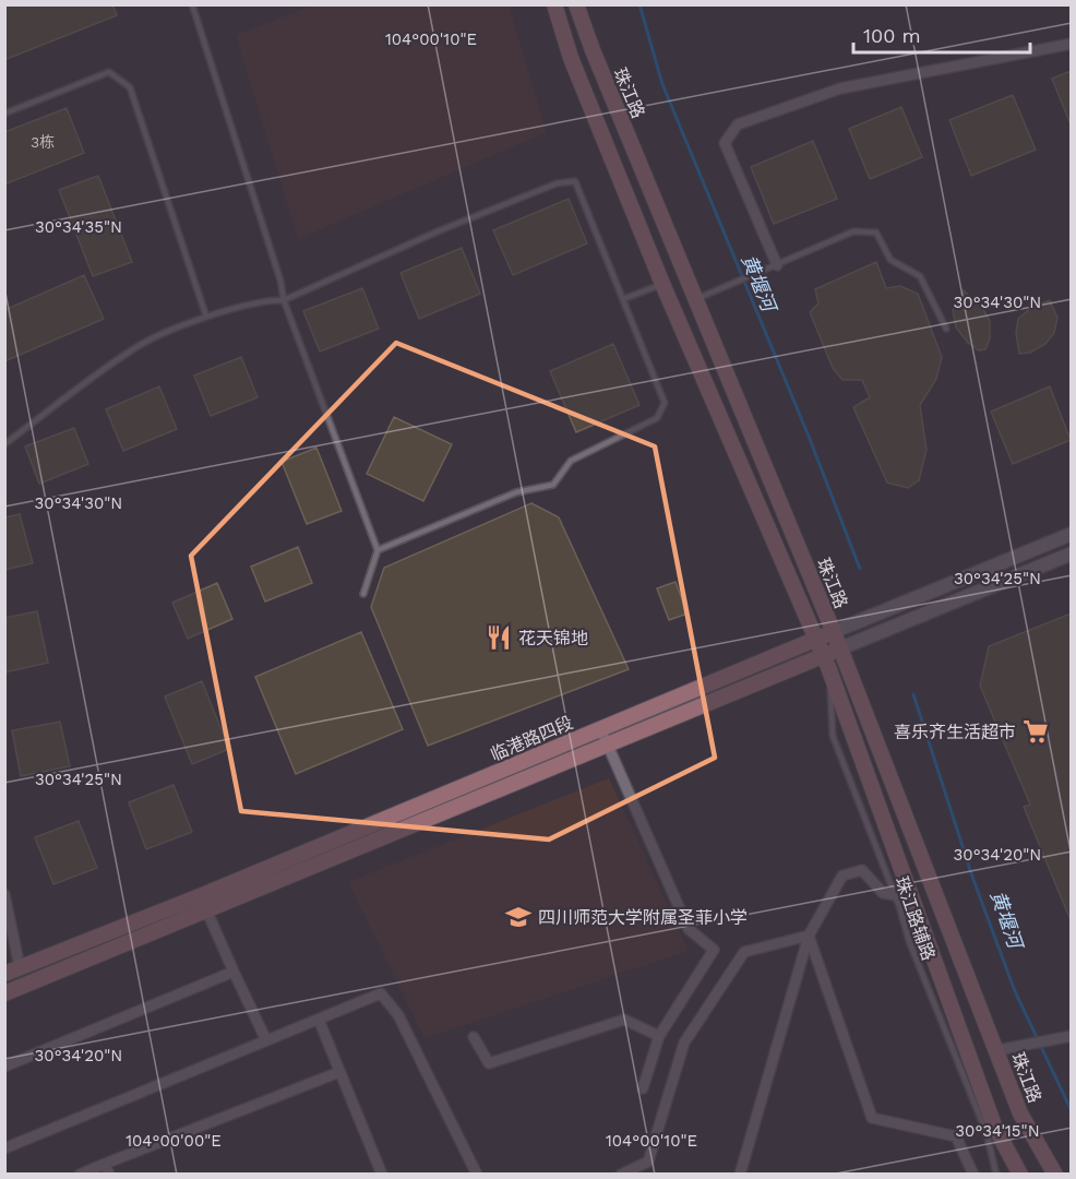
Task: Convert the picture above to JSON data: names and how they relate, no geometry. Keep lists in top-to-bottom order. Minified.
{"streets":{"main road":["珠江路","临港路四段"],"lane":["珠江路辅路"]},"crossings":[["珠江路","临港路四段"],["珠江路","珠江路辅路"],["临港路四段","珠江路辅路"]],"water":["黄堰河"],"places":{"restaurant":["花天锦地"],"supermarket":["喜乐齐生活超市"],"school or university":["四川师范大学附属圣菲小学"]},"house_numbers":["3栋"],"scale_bar":"100 m","coordinates":["104°00'10\"E","30°34'35\"N","30°34'30\"N","30°34'25\"N","30°34'20\"N","30°34'15\"N","104°00'00\"E"]}
